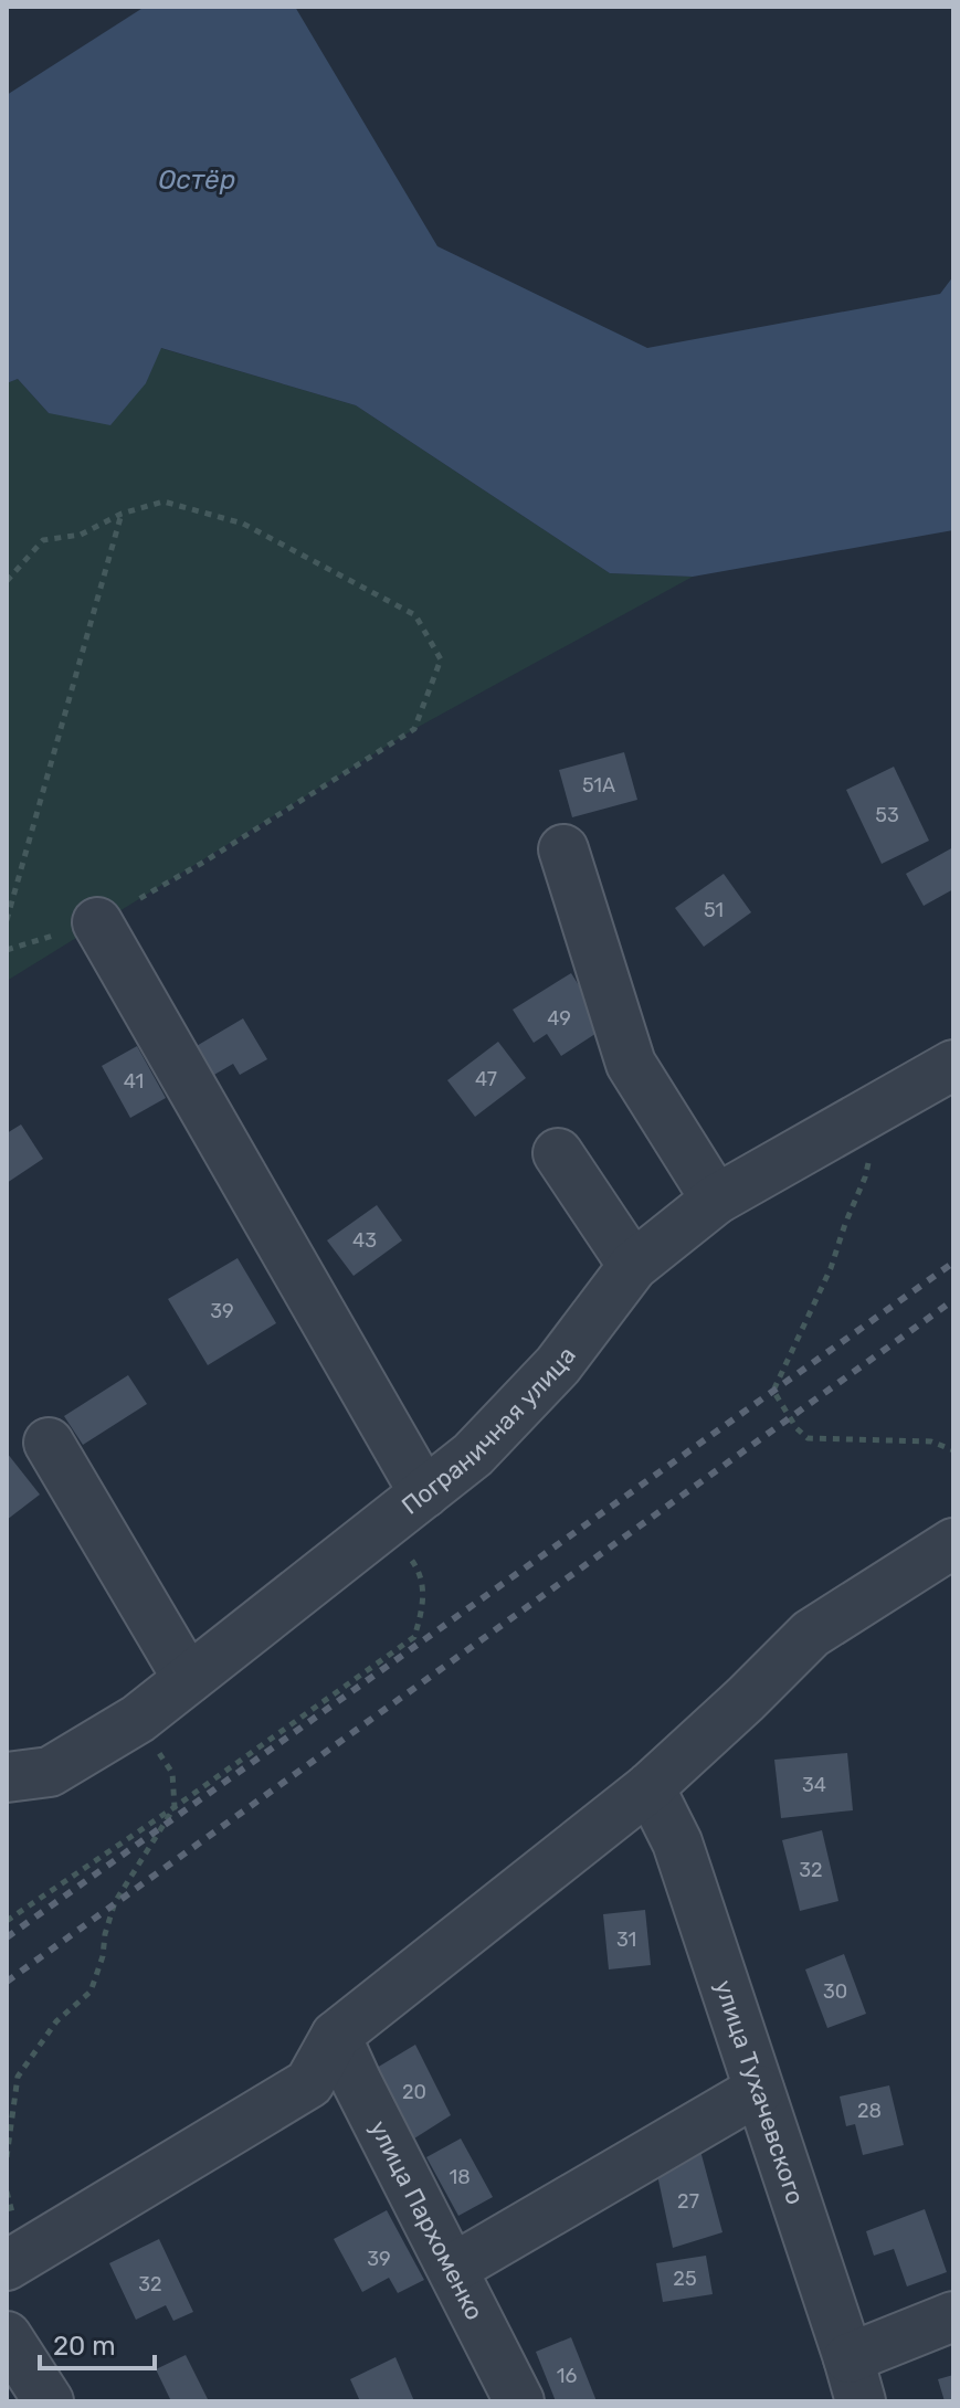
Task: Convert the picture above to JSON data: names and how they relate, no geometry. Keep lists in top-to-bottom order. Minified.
{"streets":{"street":["Пограничная улица","улица Тухачевского","улица Пархоменко"]},"water":["Остёр"],"house_numbers":["51А","53","51","49","47","41","43","39","34","32","31","30","20","28","18","27","39","25","32","16"],"scale_bar":"20 m"}
